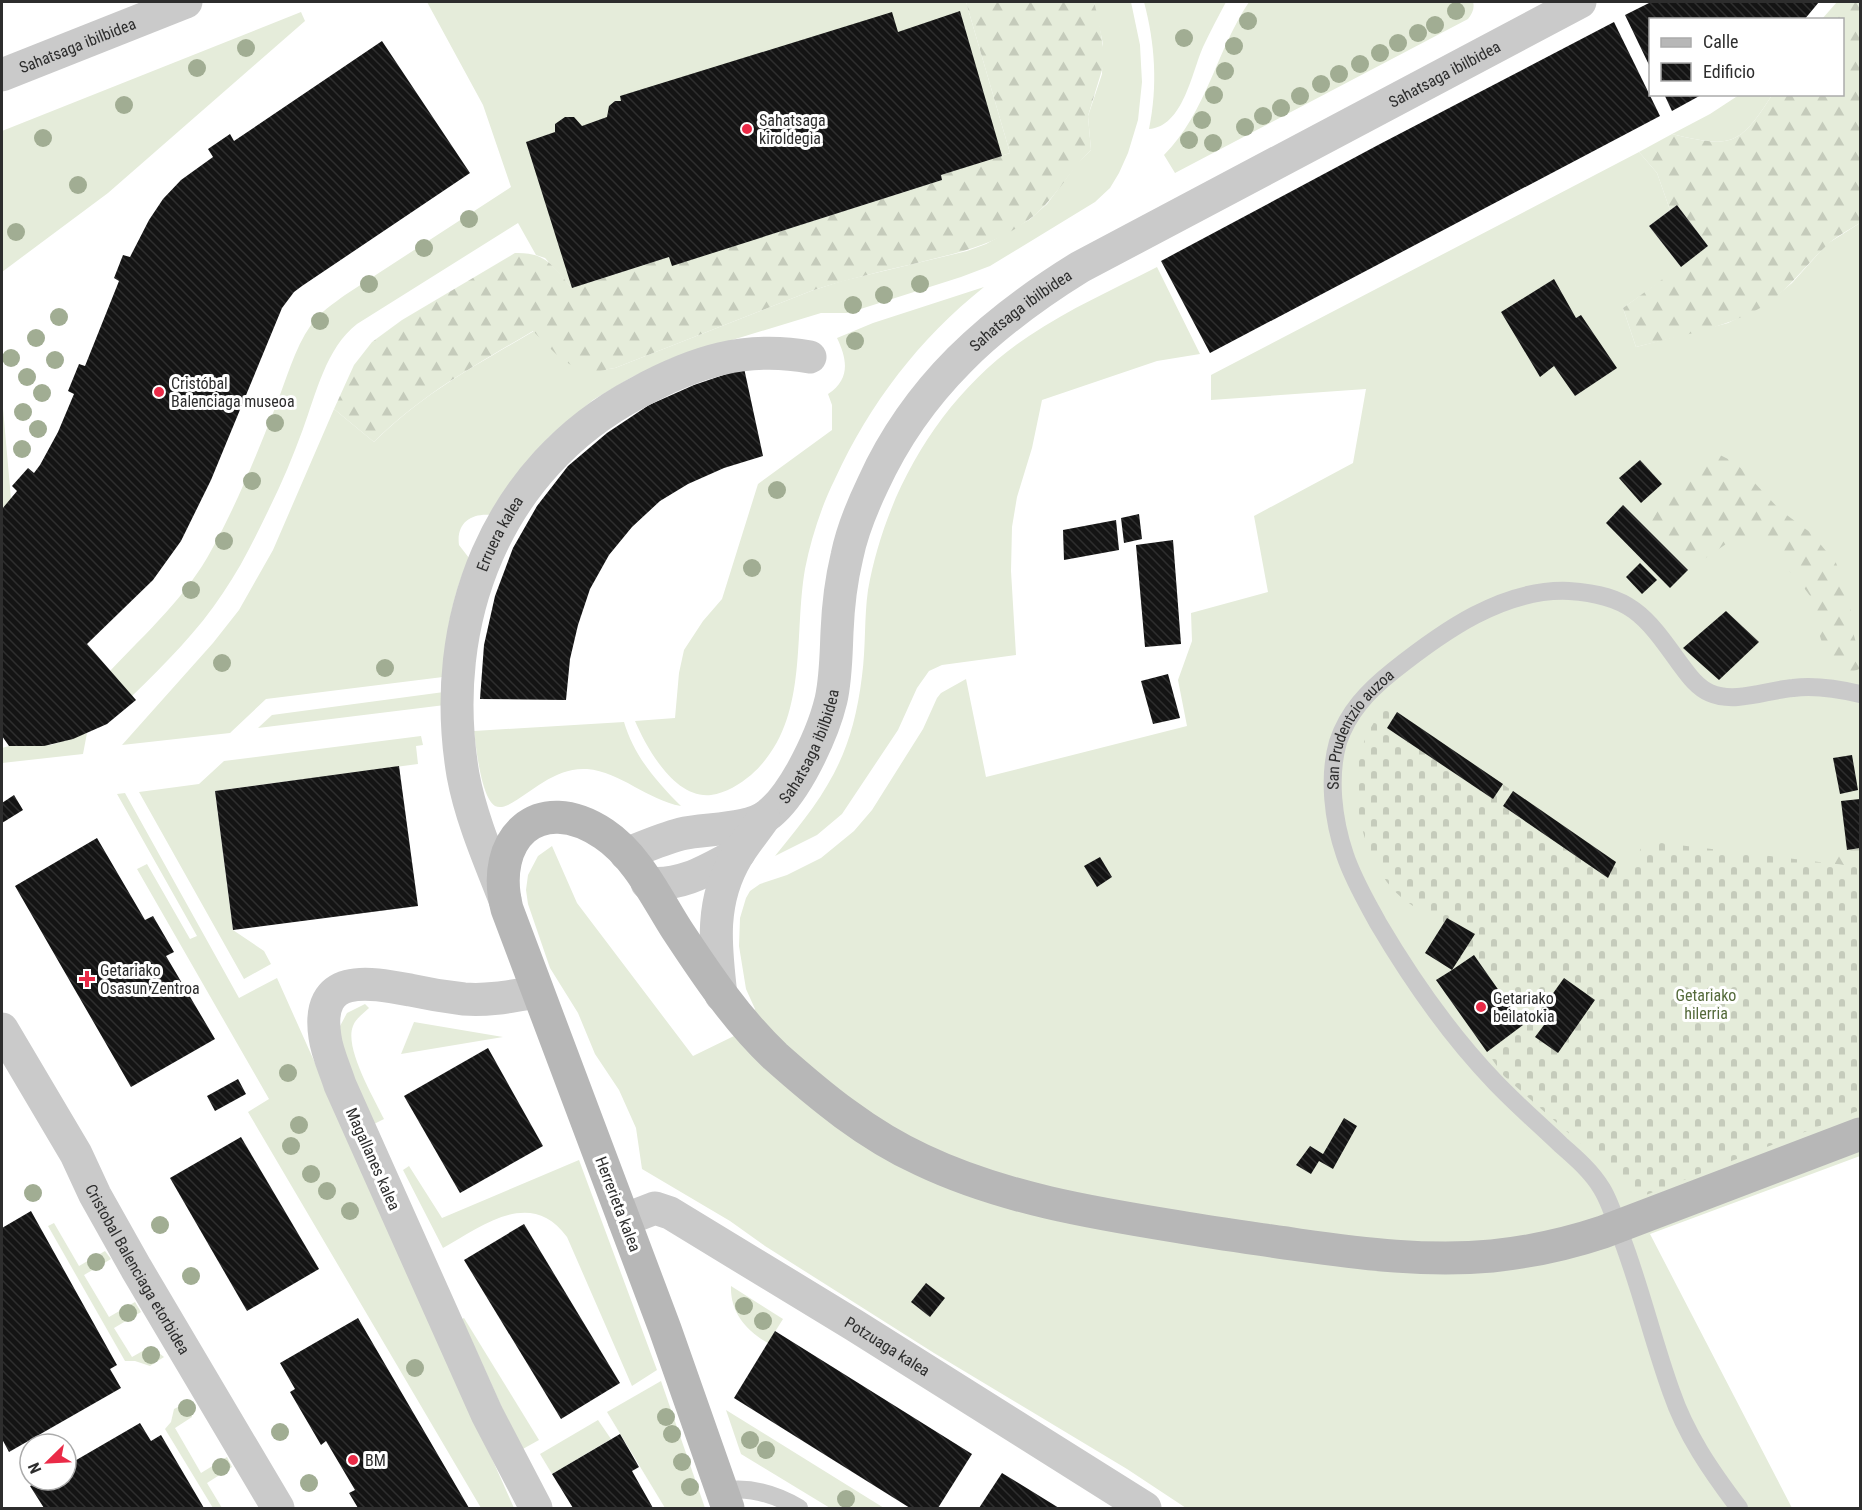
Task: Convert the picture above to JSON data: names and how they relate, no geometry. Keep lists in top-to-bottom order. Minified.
{"streets":{"street":["Sahatsaga ibilbidea","Erruera kalea","Magallanes kalea","Herrerieta kalea","Cristobal Balenciaga etorbidea","Potzuaga kalea"],"lane":["San Prudentzio auzoa"]},"crossings":[["Sahatsaga ibilbidea","Herrerieta kalea"],["Erruera kalea","Herrerieta kalea"],["San Prudentzio auzoa","Herrerieta kalea"],["Magallanes kalea","Herrerieta kalea"],["Herrerieta kalea","Potzuaga kalea"]],"parks":["Getariako hilerria"],"places":{"other":["Sahatsaga kiroldegia","Cristóbal Balenciaga museoa","Getariako beilatokia","BM"],"health":["Getariako Osasun Zentroa"]},"legend":["Calle","Edificio"],"north":"bottom left"}
